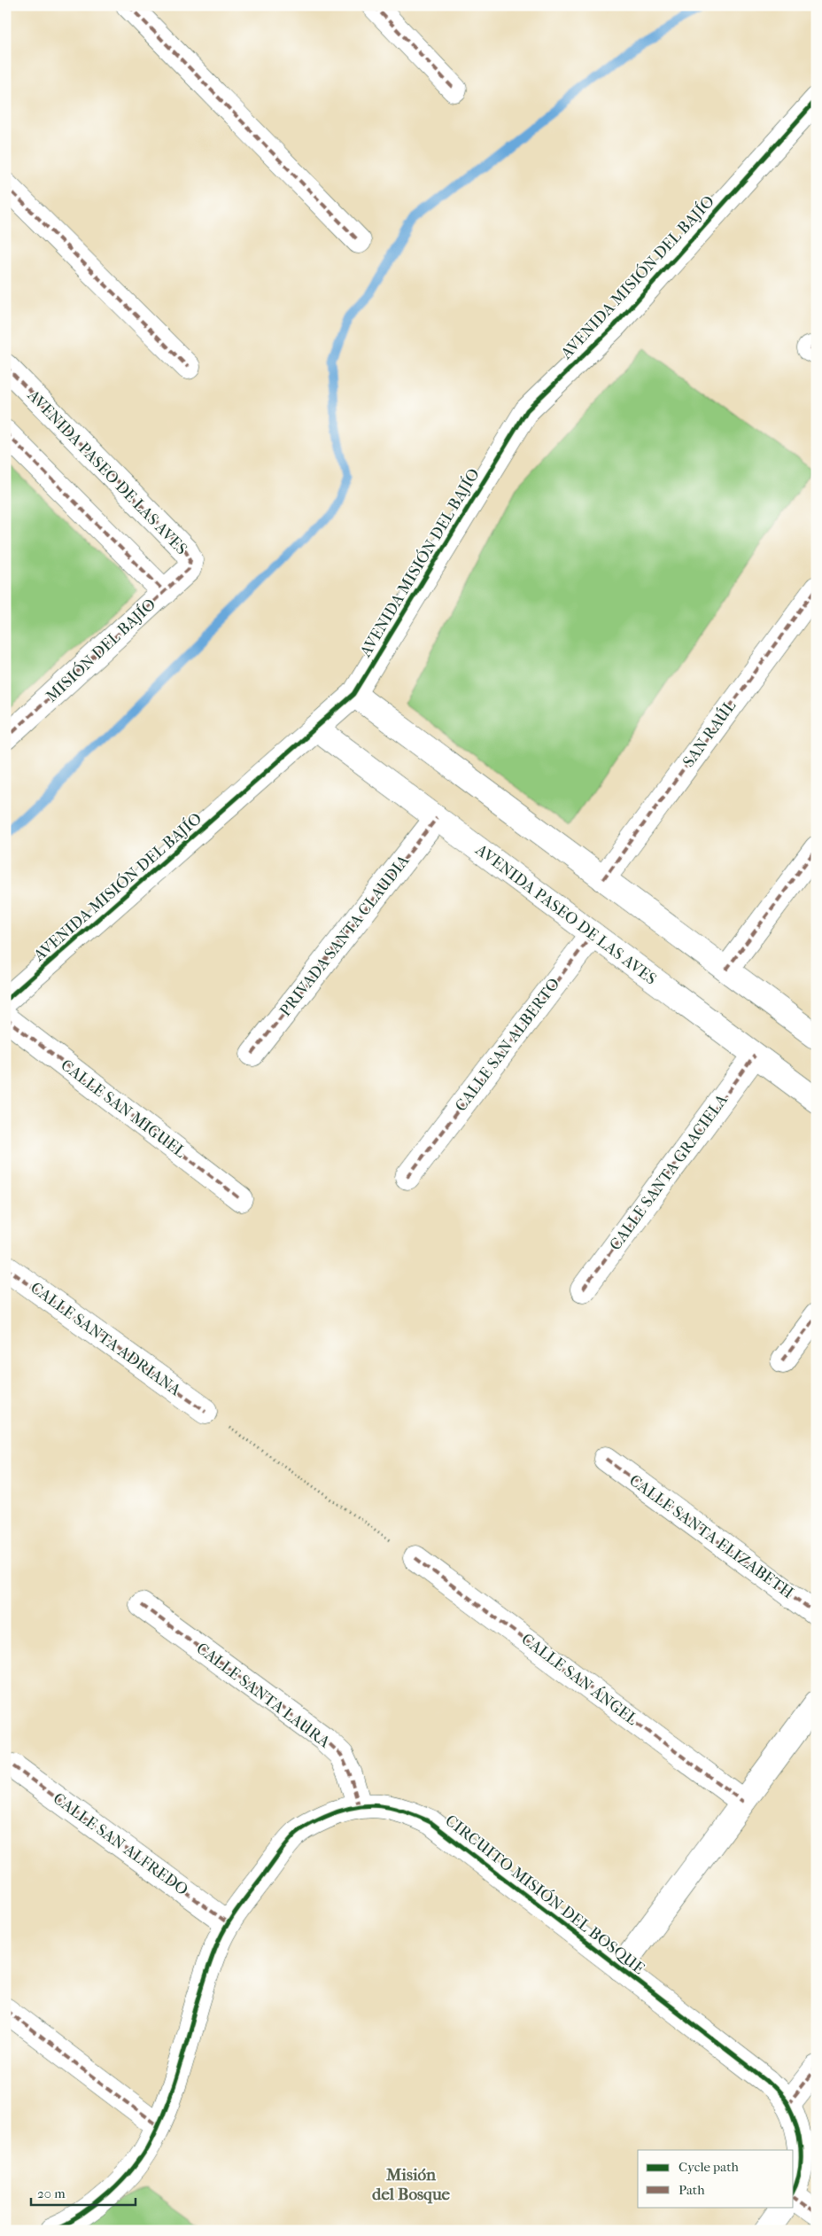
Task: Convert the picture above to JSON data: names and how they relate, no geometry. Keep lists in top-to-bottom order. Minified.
{"streets":{"street":["AVENIDA MISIÓN DEL BAJÍO","AVENIDA PASEO DE LAS AVES","MISIÓN DEL BAJÍO","SAN RAÚL","PRIVADA SANTA CLAUDIA","CALLE SAN ALBERTO","CALLE SAN MIGUEL","CALLE SANTA GRACIELA","CALLE SANTA ADRIANA","CALLE SANTA ELIZABETH","CALLE SAN ÁNGEL","CALLE SANTA LAURA","CALLE SAN ALFREDO","CIRCUITO MISIÓN DEL BOSQUE"]},"crossings":[["AVENIDA MISIÓN DEL BAJÍO","AVENIDA PASEO DE LAS AVES"],["AVENIDA PASEO DE LAS AVES","MISIÓN DEL BAJÍO"],["AVENIDA PASEO DE LAS AVES","PRIVADA SANTA CLAUDIA"],["AVENIDA PASEO DE LAS AVES","CALLE SAN ALBERTO"],["AVENIDA PASEO DE LAS AVES","CALLE SANTA GRACIELA"],["CALLE SAN ÁNGEL","CIRCUITO MISIÓN DEL BOSQUE"],["CALLE SANTA LAURA","CIRCUITO MISIÓN DEL BOSQUE"],["CALLE SAN ALFREDO","CIRCUITO MISIÓN DEL BOSQUE"]],"districts":["Misión del Bosque"],"legend":["Cycle path","Path"],"scale_bar":"20 m"}
